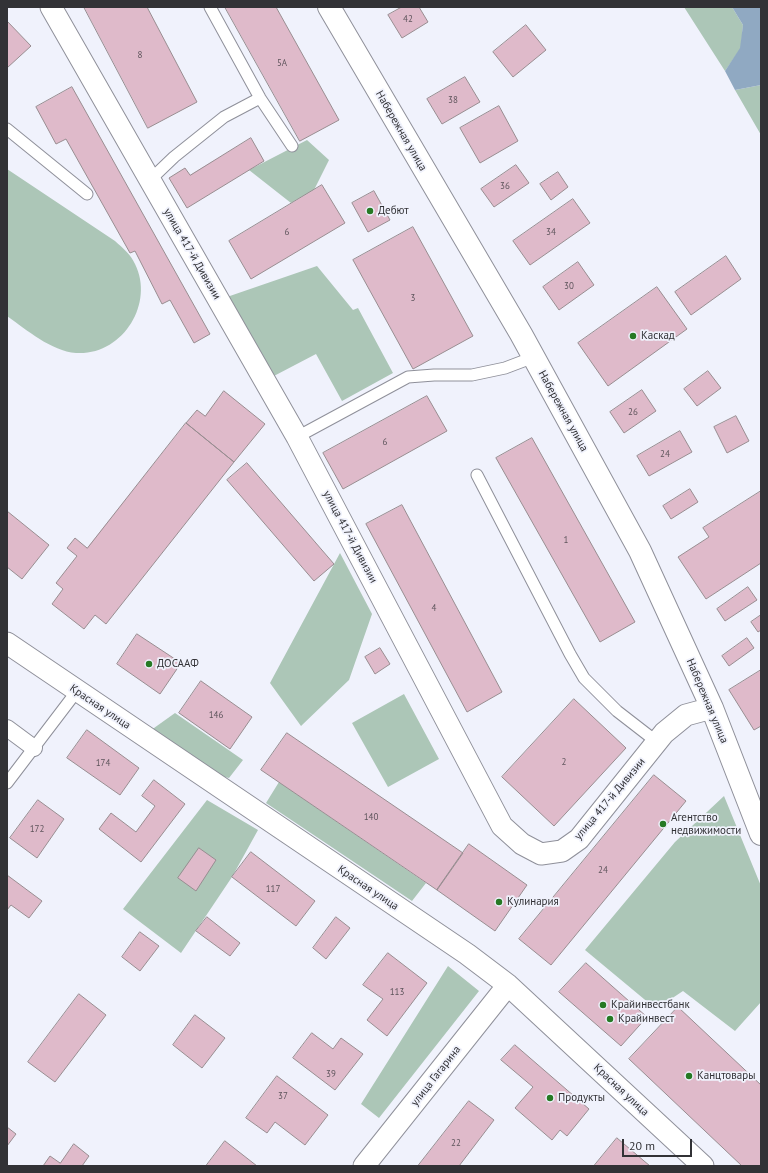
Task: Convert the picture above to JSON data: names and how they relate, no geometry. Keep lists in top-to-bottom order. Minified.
{"streets":{"street":["Набережная улица","улица 417-й Дивизии","Красная улица","улица Гагарина"]},"crossings":[["Набережная улица","улица 417-й Дивизии"],["Красная улица","улица Гагарина"]],"places":["Дебют","Каскад","ДОСААФ","Агентство недвижимости","Кулинария","Крайинвестбанк","Крайинвест","Канцтовары","Продукты"],"house_numbers":["42","8","5А","38","36","6","34","30","3","26","6","24","1","4","146","2","174","140","172","24","117","113","39","37","22"],"scale_bar":"20 m"}
